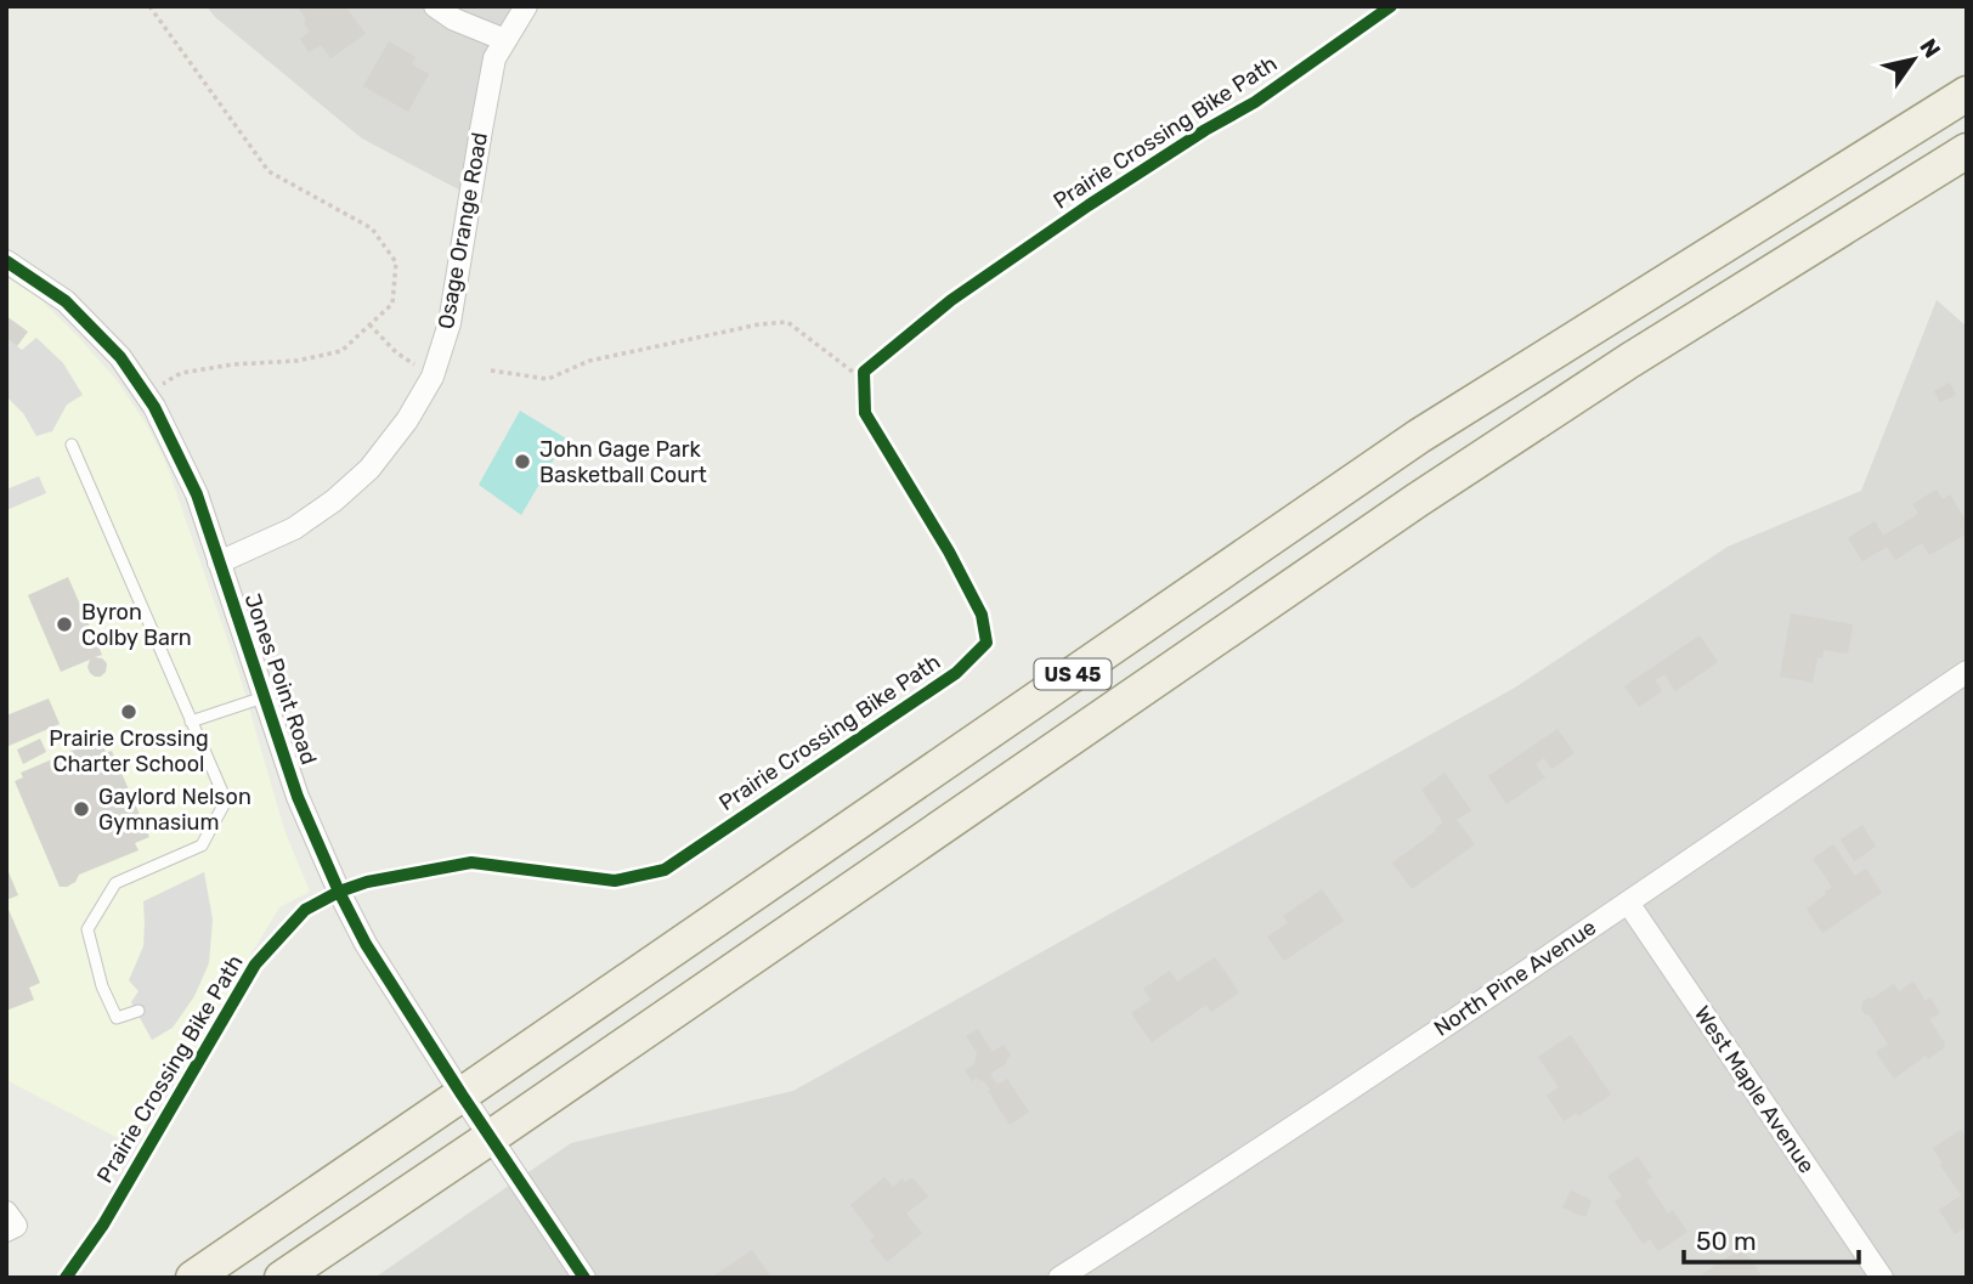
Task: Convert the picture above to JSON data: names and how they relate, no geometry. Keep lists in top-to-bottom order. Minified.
{"streets":{"main road":["US 45"],"street":["Osage Orange Road","Jones Point Road","North Pine Avenue","West Maple Avenue"],"cycle path":["Prairie Crossing Bike Path"]},"crossings":[["Osage Orange Road","Jones Point Road"],["US 45","Jones Point Road"],["North Pine Avenue","West Maple Avenue"]],"places":["John Gage Park Basketball Court","Byron Colby Barn","Prairie Crossing Charter School","Gaylord Nelson Gymnasium"],"scale_bar":"50 m","north":"top right"}
